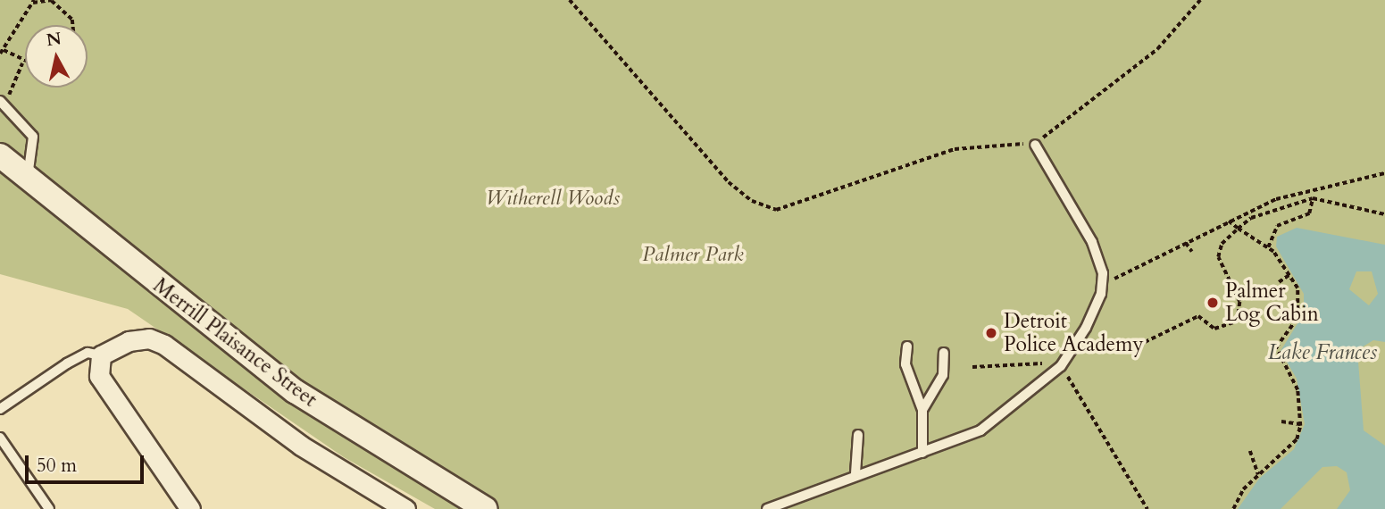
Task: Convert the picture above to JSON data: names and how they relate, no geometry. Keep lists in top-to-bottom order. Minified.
{"streets":{"street":["Merrill Plaisance Street"]},"water":["Lake Frances"],"parks":["Witherell Woods","Palmer Park"],"places":["Palmer Log Cabin","Detroit Police Academy"],"scale_bar":"50 m","north":"top"}
